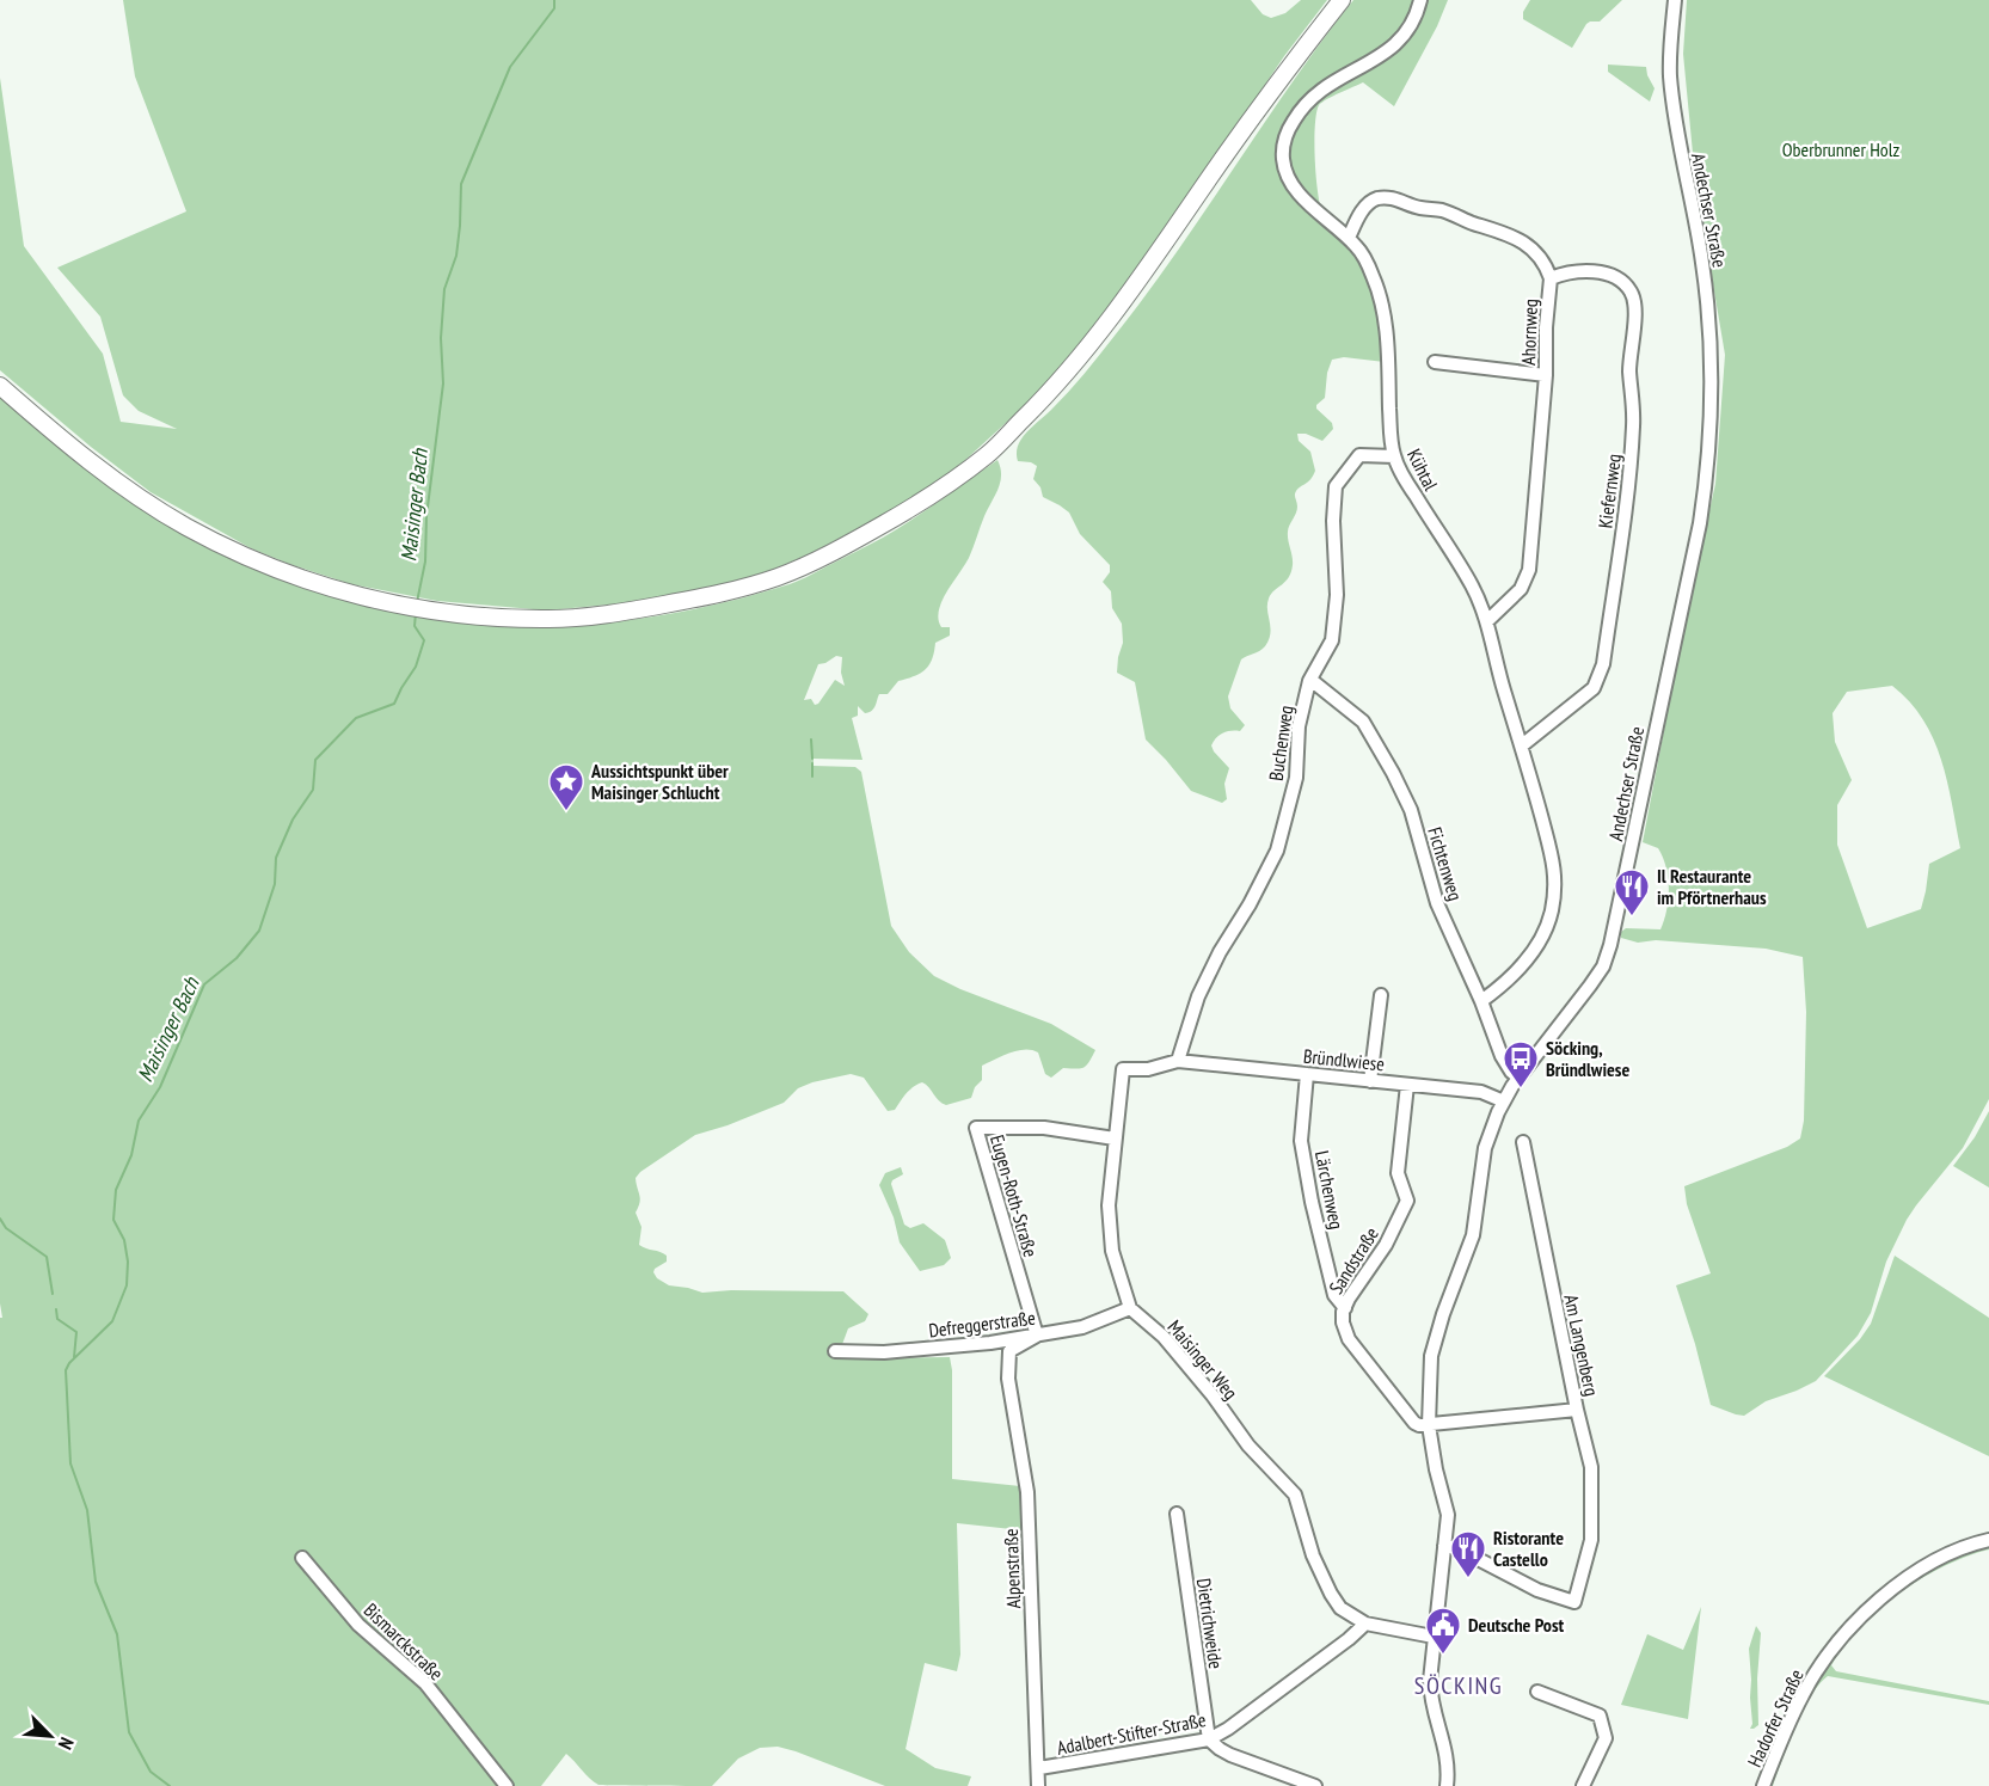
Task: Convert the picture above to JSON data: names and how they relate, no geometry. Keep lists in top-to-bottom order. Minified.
{"streets":{"street":["Andechser Straße","Ahornweg","Kühtal","Kiefernweg","Buchenweg","Fichtenweg","Bründlwiese","Lärchenweg","Eugen-Roth-Straße","Sandstraße","Defreggerstraße","Am Langenberg","Maisinger Weg","Alpenstraße","Dietrichweide","Bismarckstraße","Hadorfer Straße","Adalbert-Stifter-Straße"]},"crossings":[["Andechser Straße","Fichtenweg"],["Andechser Straße","Bründlwiese"],["Andechser Straße","Sandstraße"],["Andechser Straße","Am Langenberg"],["Andechser Straße","Maisinger Weg"],["Ahornweg","Kühtal"],["Ahornweg","Kiefernweg"],["Kühtal","Kiefernweg"],["Kühtal","Buchenweg"],["Kühtal","Fichtenweg"],["Buchenweg","Fichtenweg"],["Buchenweg","Bründlwiese"],["Bründlwiese","Lärchenweg"],["Bründlwiese","Sandstraße"],["Lärchenweg","Sandstraße"],["Eugen-Roth-Straße","Defreggerstraße"],["Eugen-Roth-Straße","Alpenstraße"],["Sandstraße","Am Langenberg"],["Defreggerstraße","Maisinger Weg"],["Defreggerstraße","Alpenstraße"],["Maisinger Weg","Adalbert-Stifter-Straße"],["Alpenstraße","Adalbert-Stifter-Straße"],["Dietrichweide","Adalbert-Stifter-Straße"]],"districts":["SÖCKING"],"water":["Maisinger Bach"],"parks":["Oberbrunner Holz"],"places":{"place":["Aussichtspunkt über Maisinger Schlucht"],"restaurant":["Il Restaurante im Pförtnerhaus","Ristorante Castello"],"bus stop":["Söcking, Bründlwiese"],"public building":["Deutsche Post"]},"north":"bottom right"}
